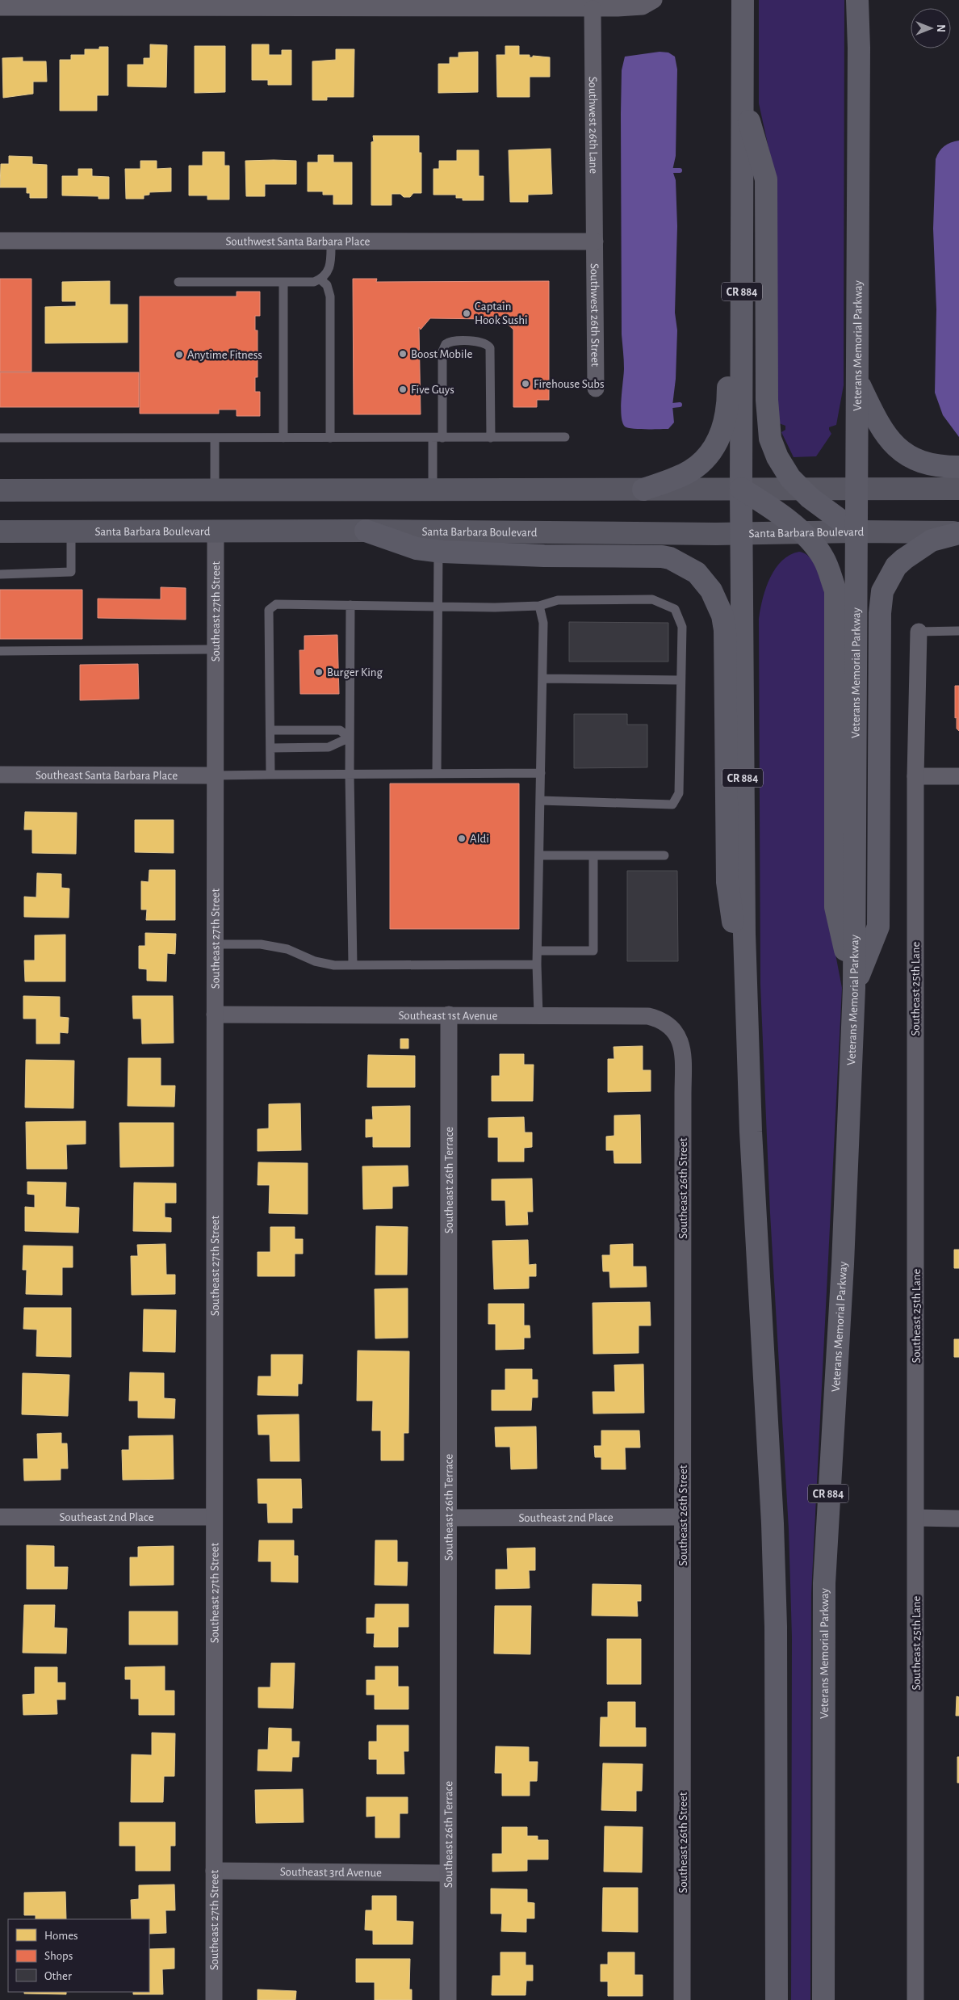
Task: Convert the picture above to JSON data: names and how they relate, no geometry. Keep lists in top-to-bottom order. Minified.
{"streets":{"highway":["CR 884","Veterans Memorial Parkway"],"main road":["Santa Barbara Boulevard"],"street":["Southwest 26th Lane","Southwest Santa Barbara Place","Southwest 26th Street","Southeast 27th Street","Southeast Santa Barbara Place","Southeast 25th Lane","Southeast 1st Avenue","Southeast 26th Terrace","Southeast 26th Street","Southeast 2nd Place","Southeast 3rd Avenue"]},"crossings":[["Southwest 26th Lane","Southwest Santa Barbara Place"],["Southwest 26th Lane","Southwest 26th Street"],["Southwest Santa Barbara Place","Southwest 26th Street"],["CR 884","Santa Barbara Boulevard"],["Veterans Memorial Parkway","Santa Barbara Boulevard"],["Santa Barbara Boulevard","Southeast 27th Street"],["Southeast 27th Street","Southeast Santa Barbara Place"],["Southeast 27th Street","Southeast 1st Avenue"],["Southeast 27th Street","Southeast 2nd Place"],["Southeast 27th Street","Southeast 3rd Avenue"],["Southeast 1st Avenue","Southeast 26th Terrace"],["Southeast 1st Avenue","Southeast 26th Street"],["Southeast 26th Terrace","Southeast 2nd Place"],["Southeast 26th Terrace","Southeast 3rd Avenue"],["Southeast 26th Street","Southeast 2nd Place"]],"places":["Captain Hook Sushi","Boost Mobile","Anytime Fitness","Firehouse Subs","Five Guys","Burger King","Aldi"],"legend":["Homes","Shops","Other"],"north":"right"}
